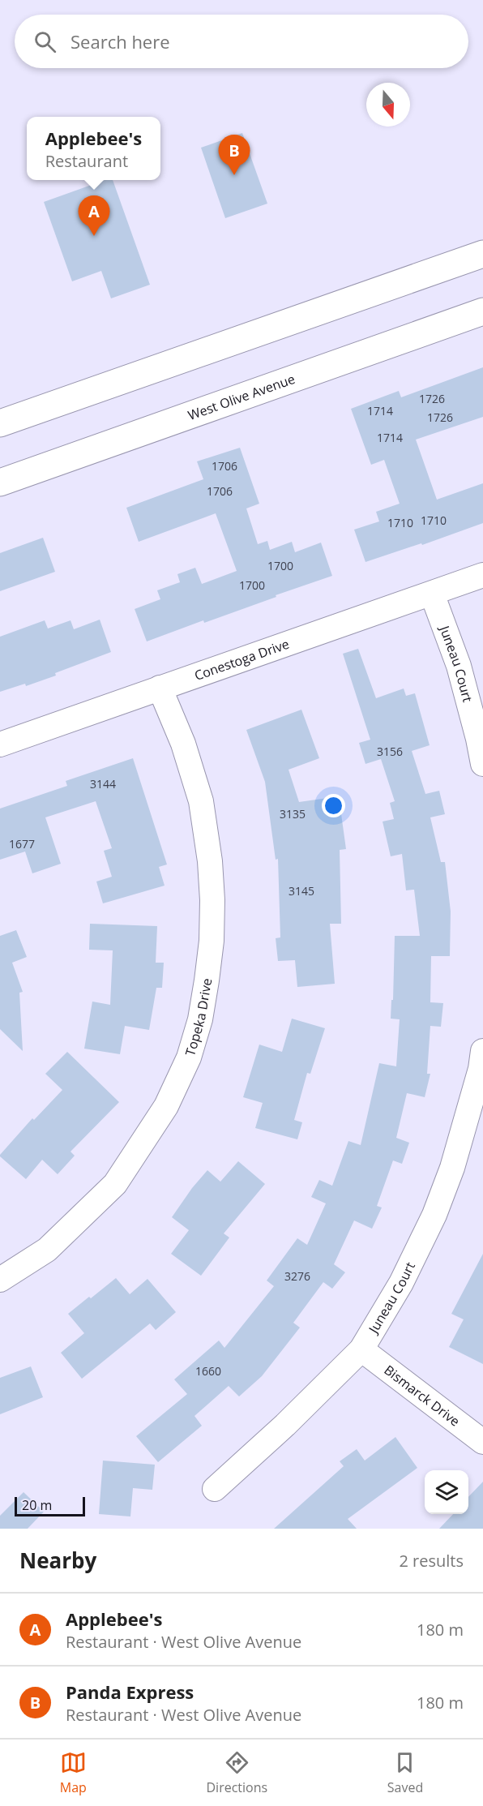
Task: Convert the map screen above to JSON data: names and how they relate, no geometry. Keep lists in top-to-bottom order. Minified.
{"streets":{"main road":["West Olive Avenue"],"street":["Conestoga Drive","Juneau Court","Topeka Drive","Bismarck Drive"]},"crossings":[["Conestoga Drive","Juneau Court"],["Conestoga Drive","Topeka Drive"],["Juneau Court","Bismarck Drive"]],"house_numbers":["1726","1714","1726","1714","1706","1706","1710","1710","1700","1700","3156","3144","3135","1677","3145","3276","1660"],"scale_bar":"20 m","north":"bottom","page":{"search":"Search here","popup":["Applebee's","Restaurant"],"pins":["B","A"],"scale":"20 m","heading":["Nearby","2 results"],"list":[{"mark":"A","name":"Applebee's","note":"Restaurant · West Olive Avenue","value":"180 m"},{"mark":"B","name":"Panda Express","note":"Restaurant · West Olive Avenue","value":"180 m"}],"nav":["Map","Directions","Saved"]}}
